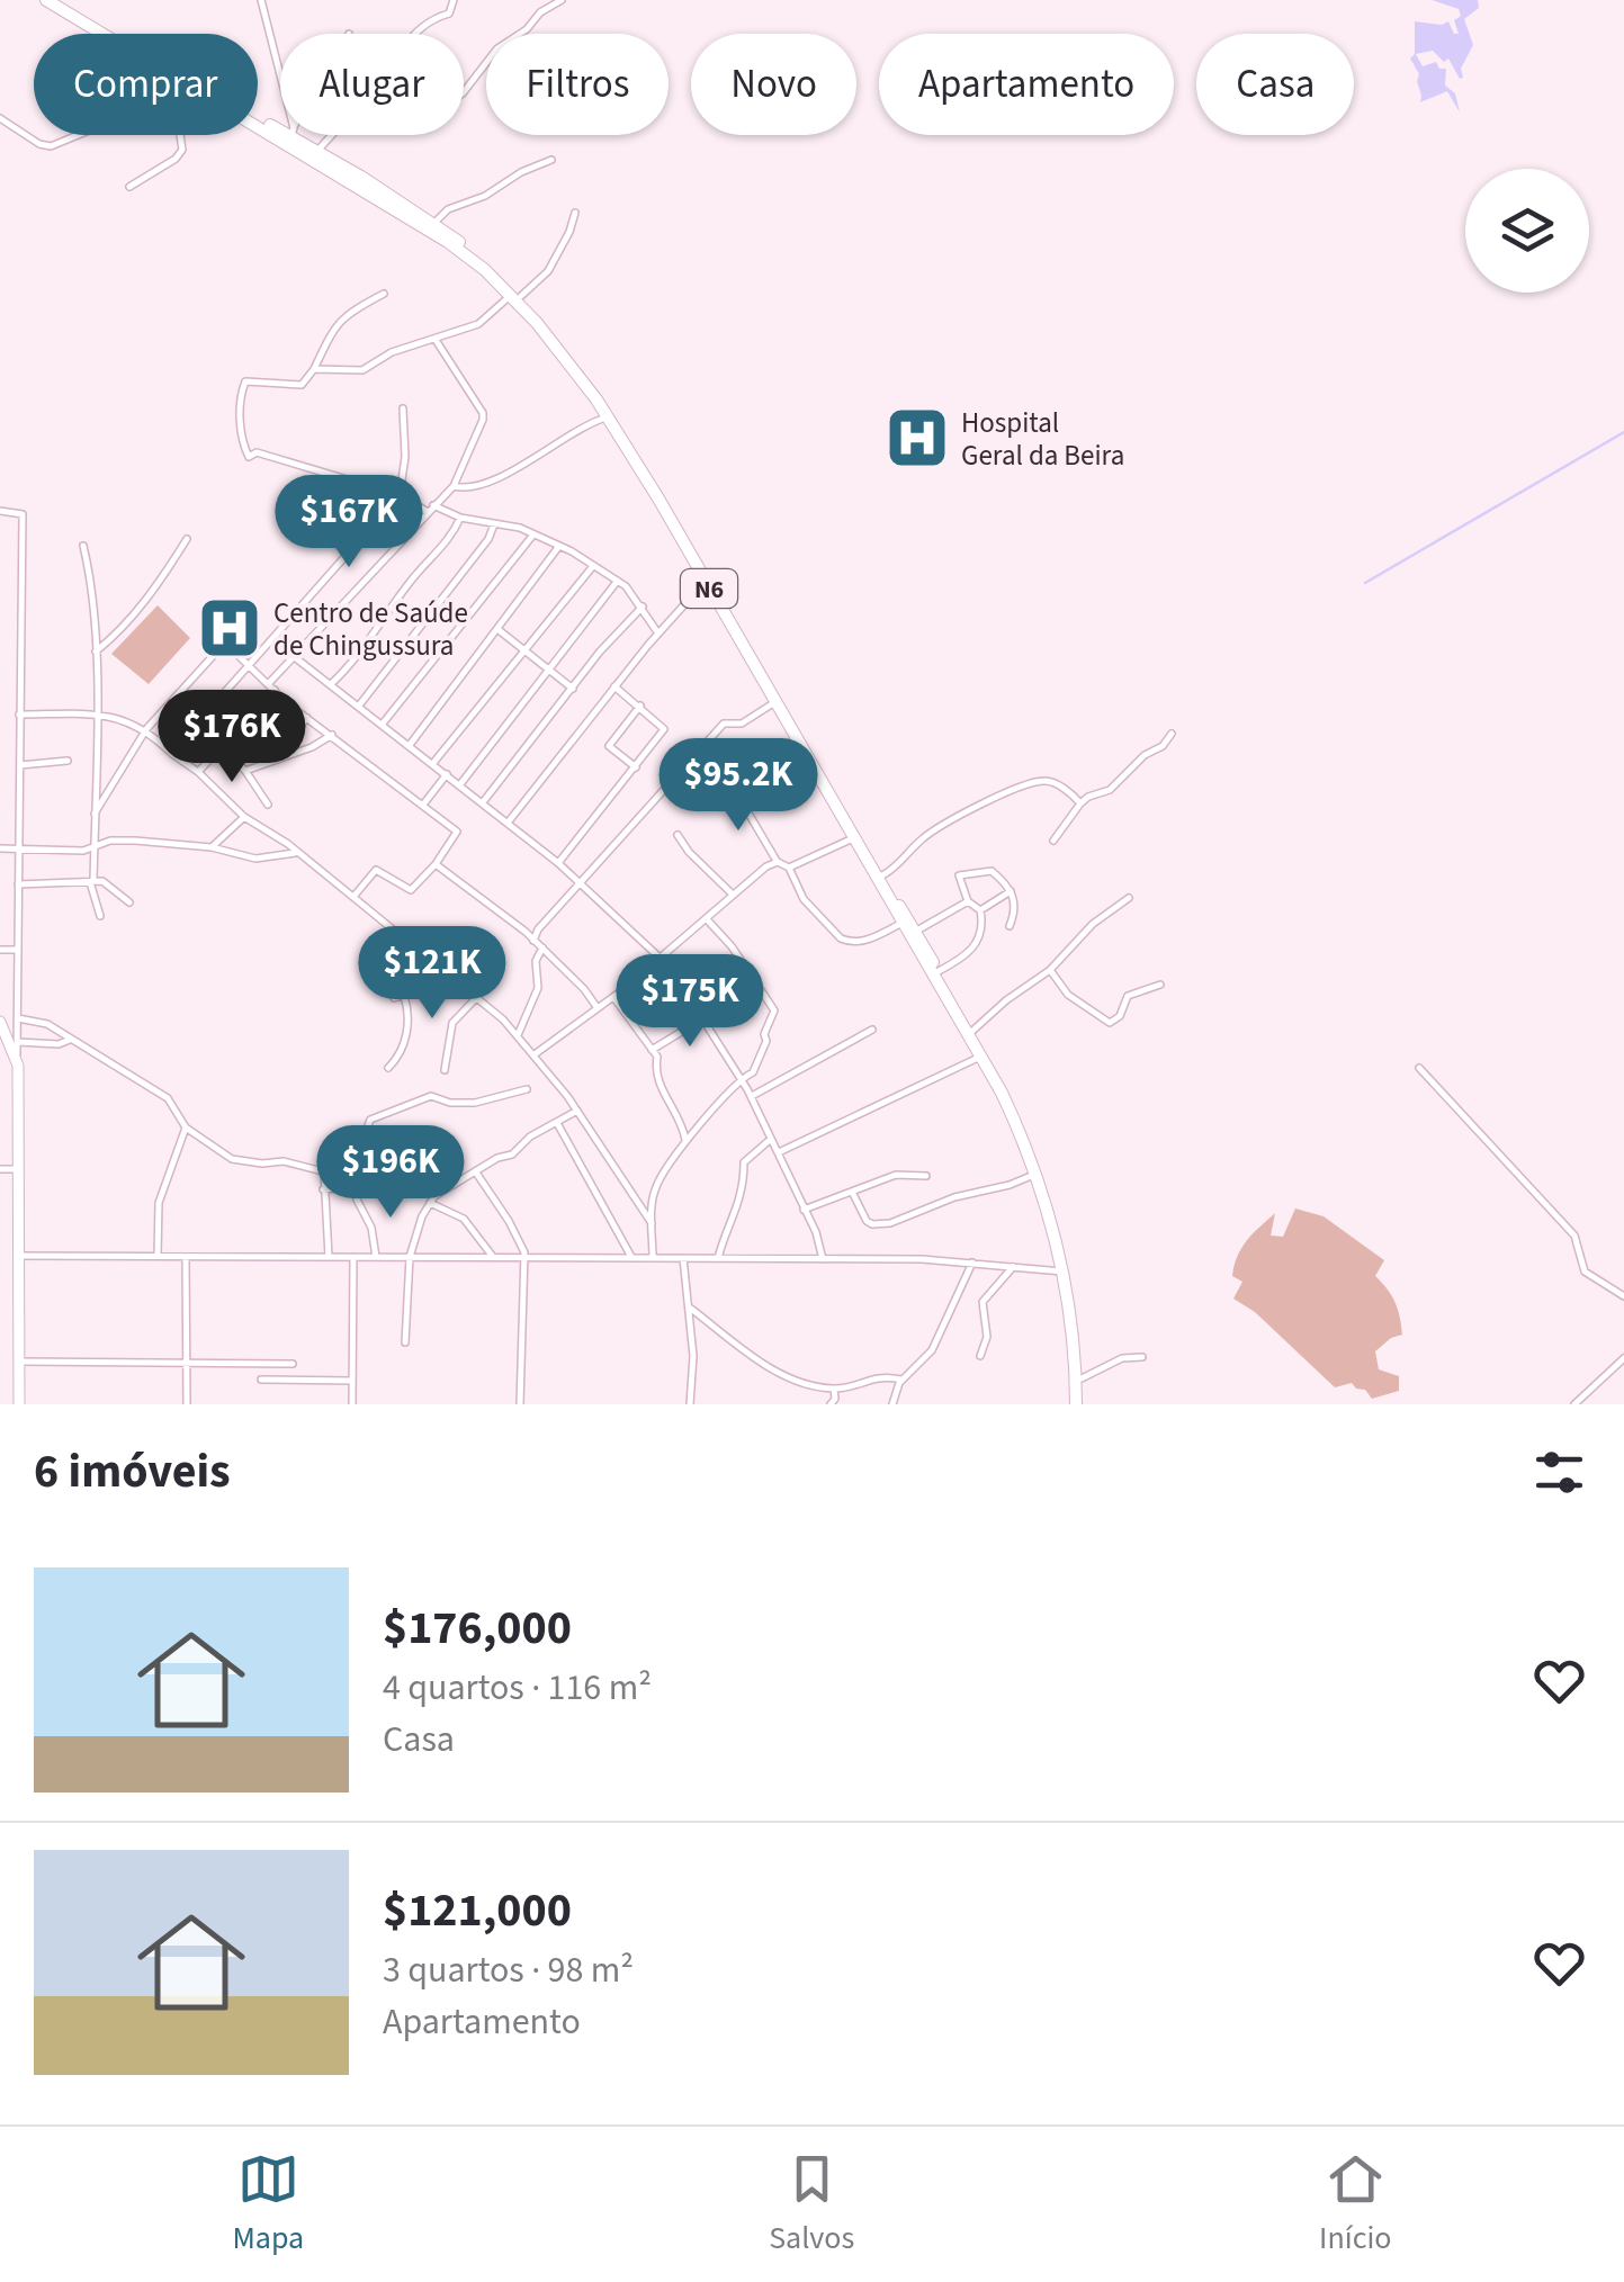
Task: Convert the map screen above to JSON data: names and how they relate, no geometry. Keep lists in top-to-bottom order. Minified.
{"streets":{"highway":["N6"]},"places":{"hospital":["Hospital Geral da Beira","Centro de Saúde de Chingussura"]},"page":{"chip":["Comprar","Alugar","Filtros","Novo","Apartamento","Casa"],"price":["$167K","$176K","$95.2K","$121K","$175K","$196K"],"heading":"6 imóveis","list":[{"name":"$176,000","note":"4 quartos · 116 m² · Casa"},{"name":"$121,000","note":"3 quartos · 98 m² · Apartamento"}],"tabs":["Mapa","Salvos","Início"]}}
